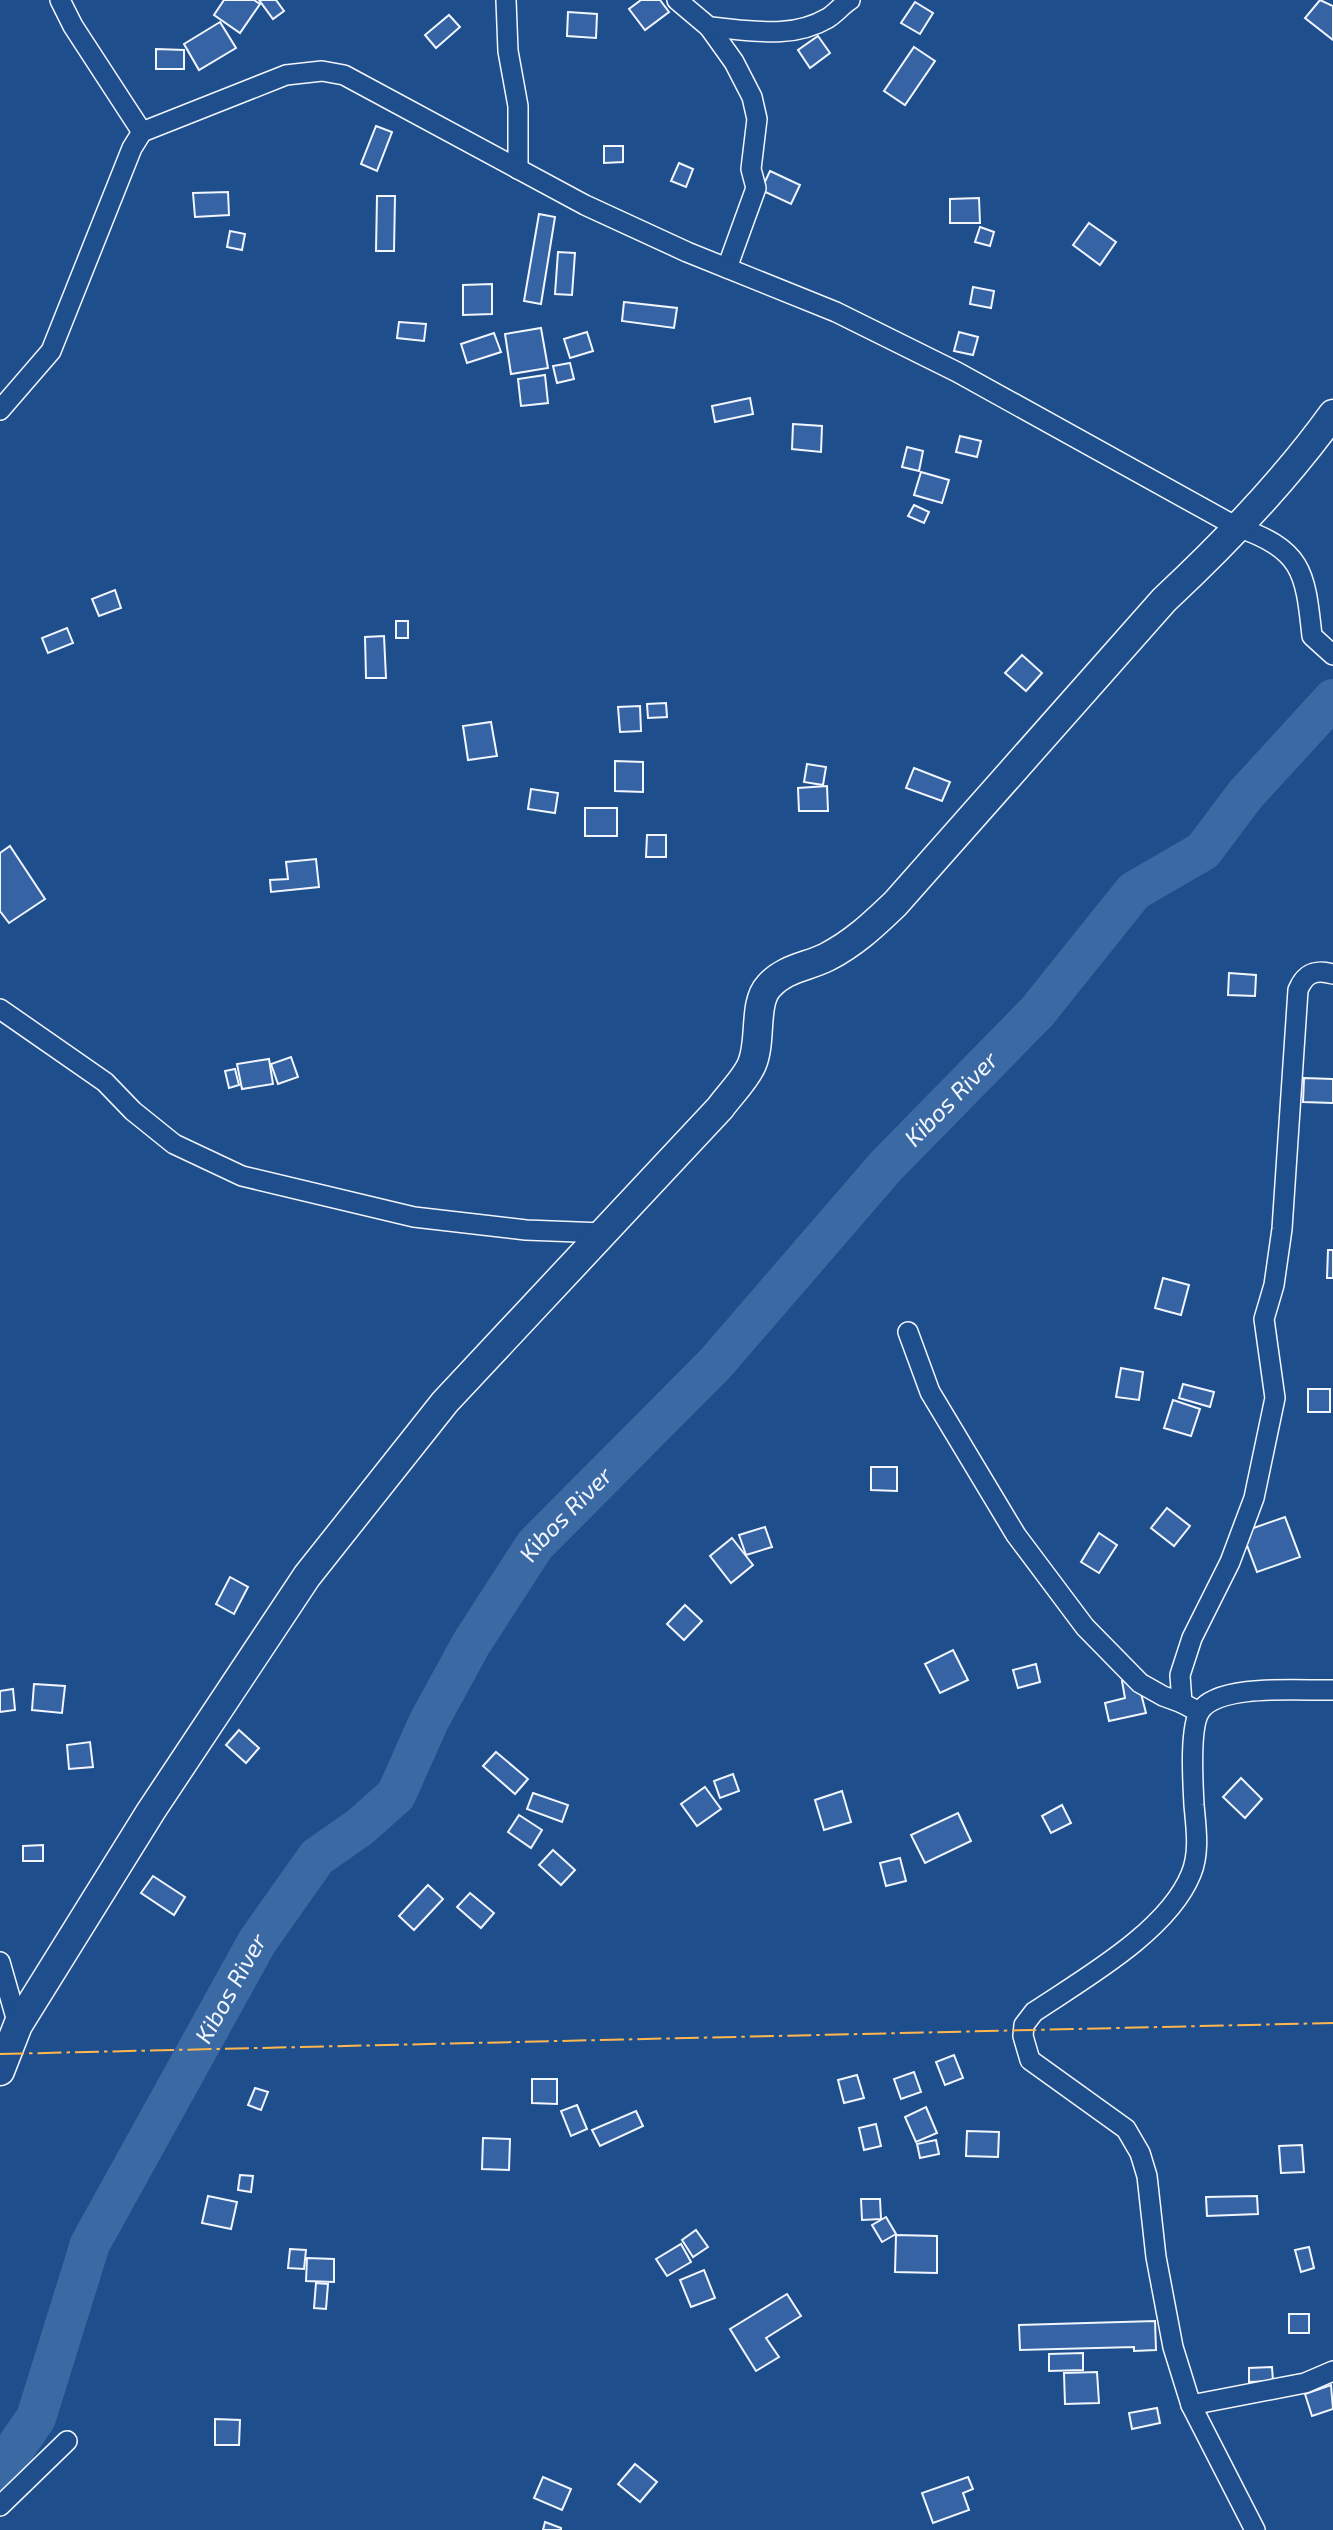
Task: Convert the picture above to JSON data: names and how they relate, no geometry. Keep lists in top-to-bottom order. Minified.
{"water":["Kibos River"]}
